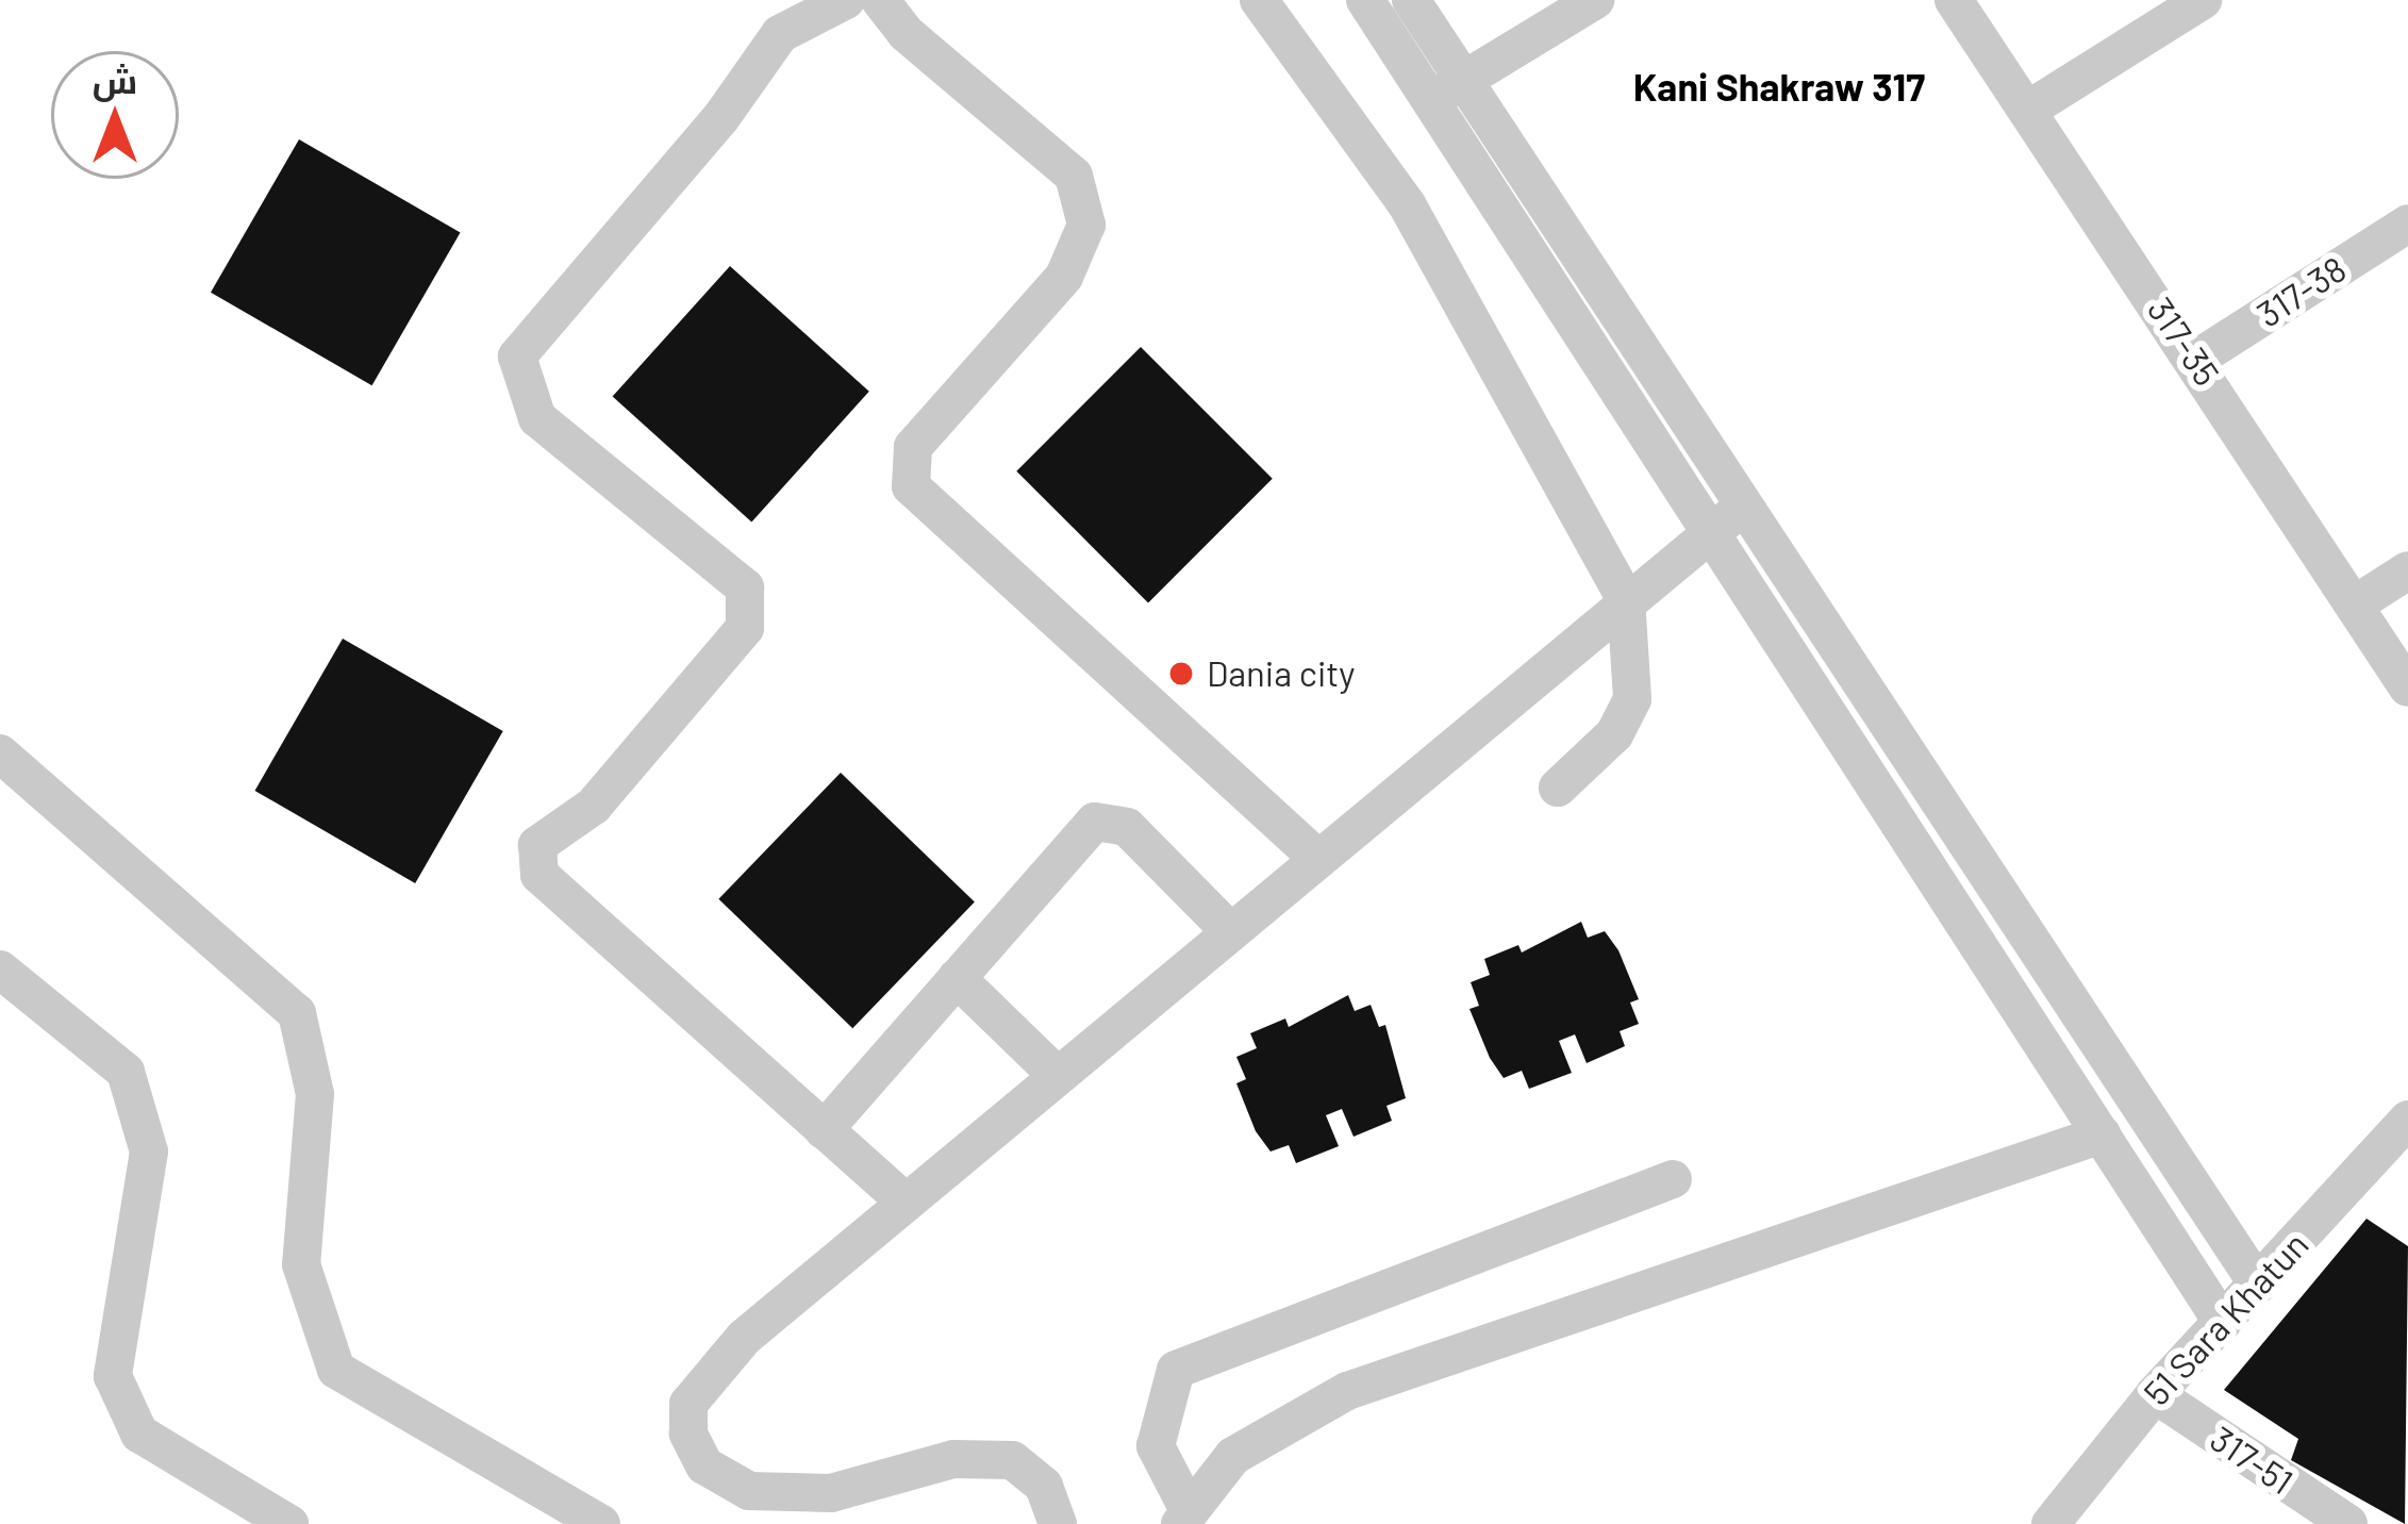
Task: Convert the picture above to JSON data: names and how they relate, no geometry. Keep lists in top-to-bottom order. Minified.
{"streets":{"street":["317-38","317-35","51 Sara Khatun","317-51"]},"crossings":[["317-38","317-35"],["51 Sara Khatun","317-51"]],"districts":["Kani Shakraw 317"],"places":["Dania city"],"north":"top"}
